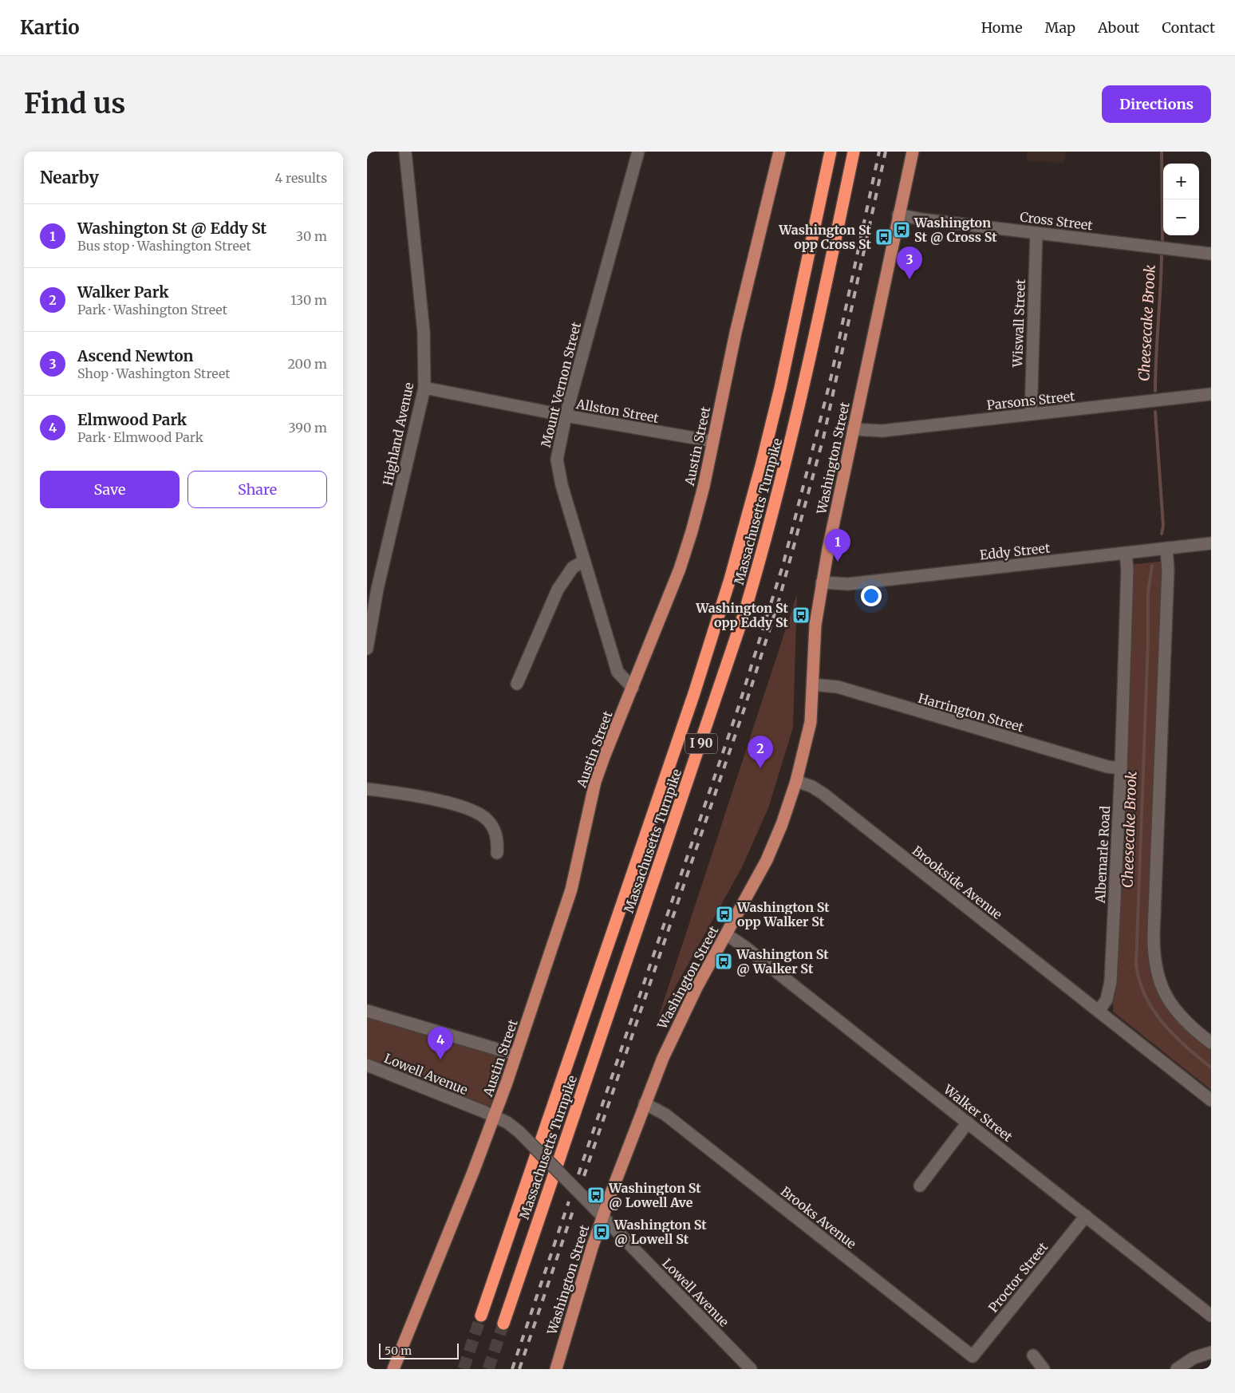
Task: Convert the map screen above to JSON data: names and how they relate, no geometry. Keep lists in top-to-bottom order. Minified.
{"streets":{"highway":["Massachusetts Turnpike","I 90"],"main road":["Austin Street","Washington Street"],"street":["Cross Street","Wiswall Street","Mount Vernon Street","Parsons Street","Allston Street","Highland Avenue","Eddy Street","Harrington Street","Albemarle Road","Brookside Avenue","Lowell Avenue","Walker Street","Brooks Avenue","Proctor Street"]},"crossings":[["Cross Street","Wiswall Street"],["Cross Street","Washington Street"],["Wiswall Street","Parsons Street"],["Mount Vernon Street","Allston Street"],["Mount Vernon Street","Austin Street"],["Parsons Street","Washington Street"],["Allston Street","Highland Avenue"],["Allston Street","Austin Street"],["Austin Street","Lowell Avenue"],["Washington Street","Eddy Street"],["Washington Street","Harrington Street"],["Washington Street","Brookside Avenue"],["Washington Street","Lowell Avenue"],["Washington Street","Walker Street"],["Washington Street","Brooks Avenue"],["Eddy Street","Albemarle Road"],["Harrington Street","Albemarle Road"],["Albemarle Road","Brookside Avenue"],["Walker Street","Proctor Street"],["Brooks Avenue","Proctor Street"]],"water":["Cheesecake Brook"],"places":{"bus stop":["Washington St @ Cross St","Washington St opp Cross St","Washington St opp Eddy St","Washington St opp Walker St","Washington St @ Walker St","Washington St @ Lowell Ave","Washington St @ Lowell St"]},"scale_bar":"50 m","page":{"header":"Kartio","nav":["Home","Map","About","Contact"],"buttons":["Directions",["Save","Share"]],"title":"Find us","heading":["Nearby","4 results"],"map_buttons":["+","−"],"list":[{"mark":"1","name":"Washington St @ Eddy St","note":"Bus stop · Washington Street","value":"30 m"},{"mark":"2","name":"Walker Park","note":"Park · Washington Street","value":"130 m"},{"mark":"3","name":"Ascend Newton","note":"Shop · Washington Street","value":"200 m"},{"mark":"4","name":"Elmwood Park","note":"Park · Elmwood Park","value":"390 m"}],"pins":["3","1","2","4"],"scale":"50 m"}}
